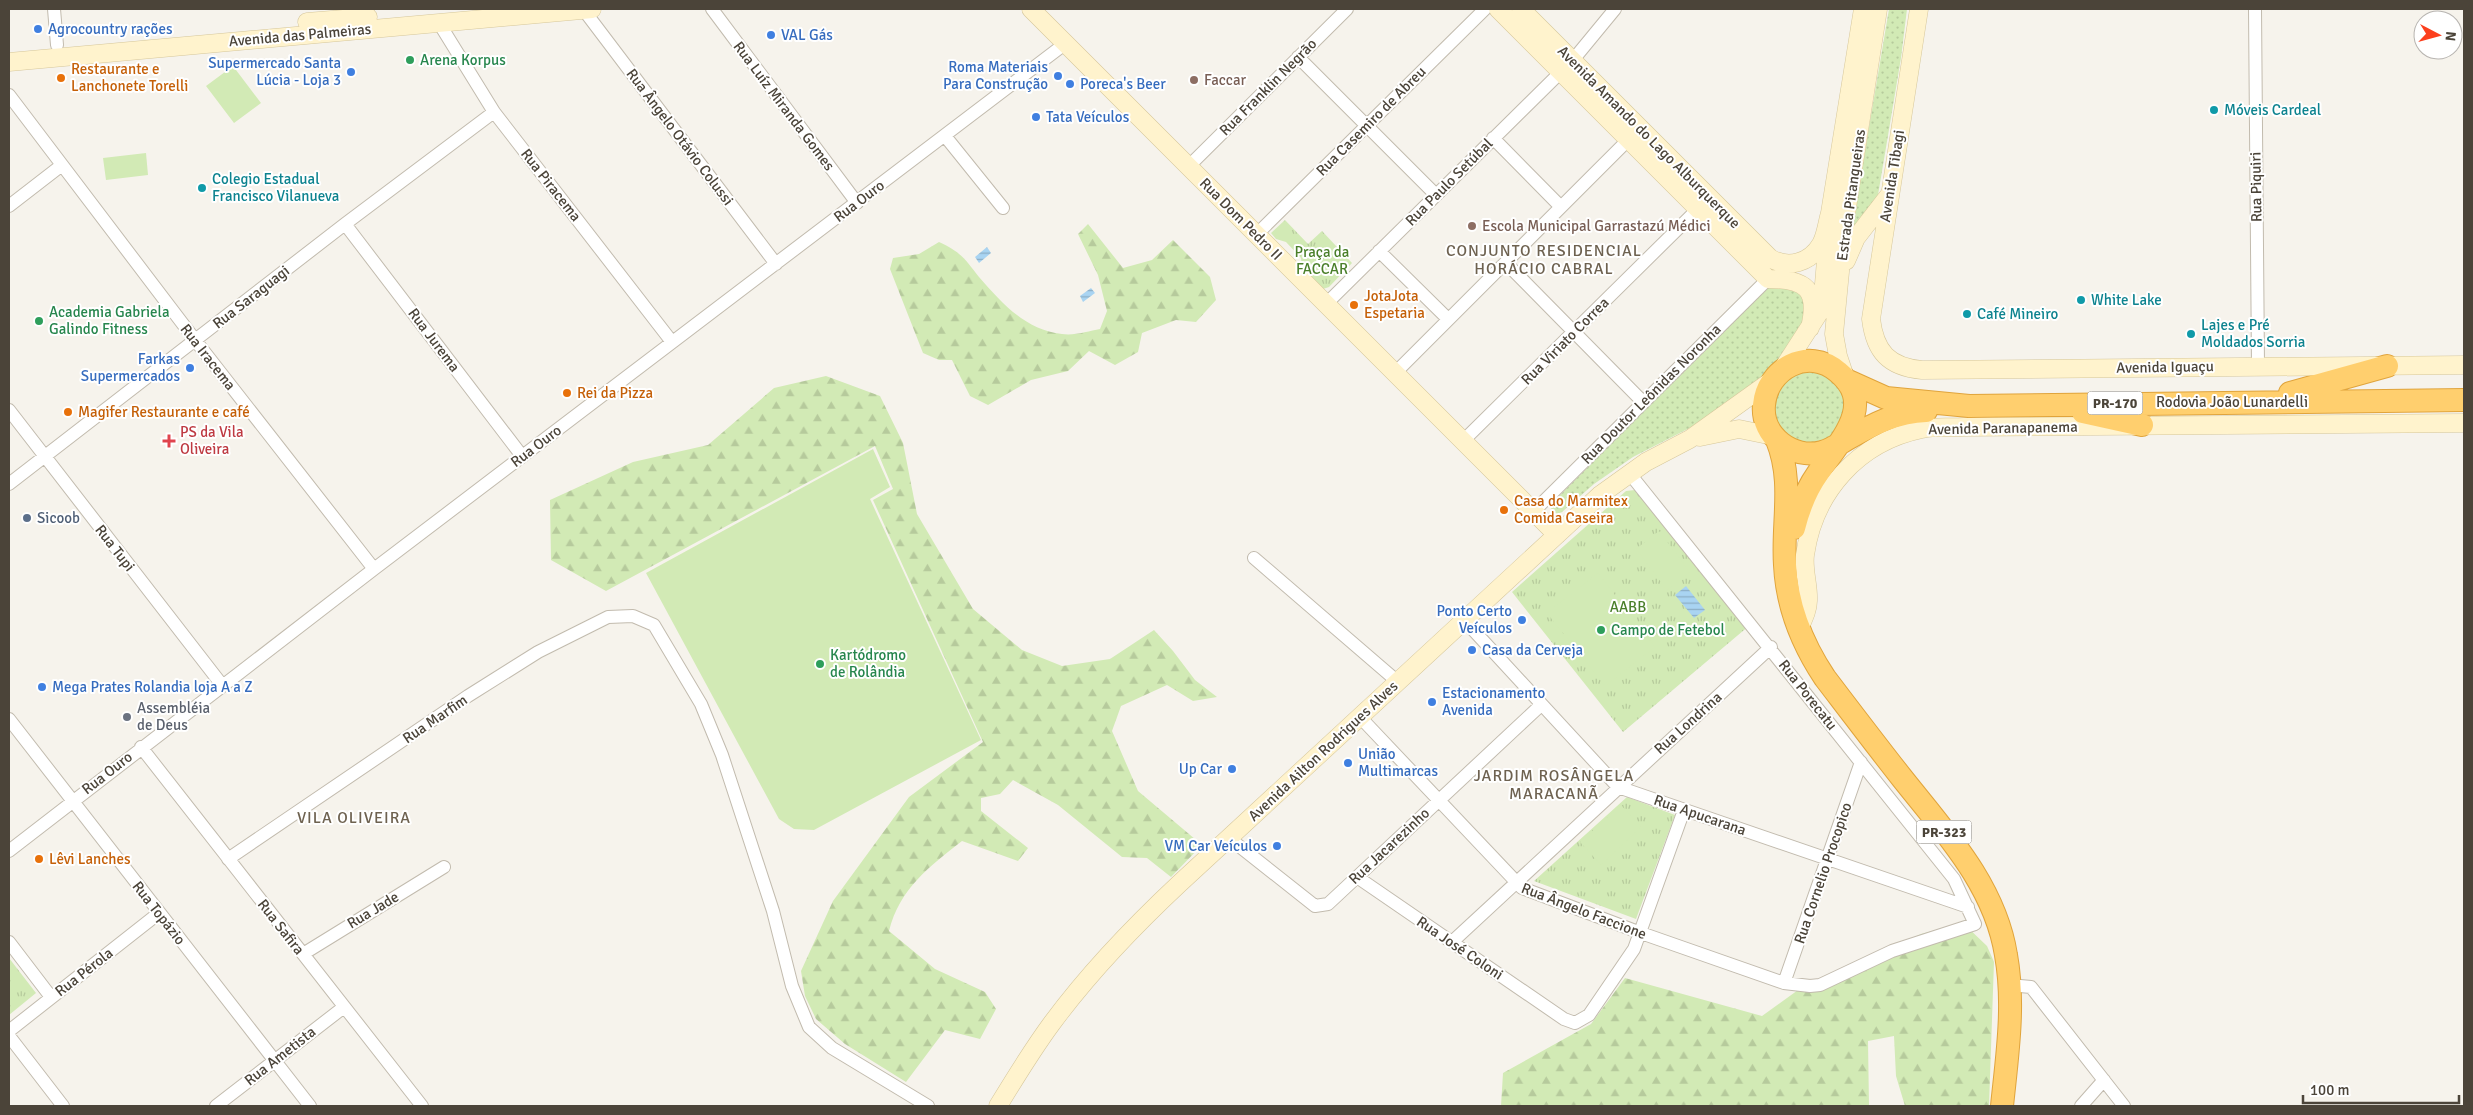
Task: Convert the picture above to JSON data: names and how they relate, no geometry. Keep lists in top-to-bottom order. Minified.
{"streets":{"highway":["Rodovia João Lunardelli","PR-170","PR-323"],"street":["Avenida das Palmeiras","Rua Franklin Negrão","Rua Luíz Miranda Gomes","Rua Casemiro de Abreu","Rua Ângelo Otávio Colussi","Avenida Amando do Lago Alburquerque","Avenida Tibagi","Rua Paulo Setúbal","Rua Piracema","Rua Piquiri","Estrada Pitangueiras","Rua Ouro","Rua Dom Pedro II","Rua Saraguagi","Rua Jurema","Rua Viriato Correa","Rua Iracema","Avenida Iguaçu","Rua Doutor Leônidas Noronha","Avenida Paranapanema","Rua Tupi","Rua Porecatu","Rua Marfim","Rua Londrina","Avenida Ailton Rodrigues Alves","Rua Apucarana","Rua Jacarezinho","Rua Cornelio Procopico","Rua Jade","Rua Ângelo Faccione","Rua Topázio","Rua Safira","Rua José Coloni","Rua Pérola","Rua Ametista"]},"crossings":[["Avenida das Palmeiras","Rua Ângelo Otávio Colussi"],["Avenida das Palmeiras","Rua Piracema"],["Rua Franklin Negrão","Rua Dom Pedro II"],["Rua Luíz Miranda Gomes","Rua Ouro"],["Rua Casemiro de Abreu","Rua Dom Pedro II"],["Rua Ângelo Otávio Colussi","Rua Ouro"],["Avenida Amando do Lago Alburquerque","Rua Paulo Setúbal"],["Avenida Amando do Lago Alburquerque","Estrada Pitangueiras"],["Avenida Amando do Lago Alburquerque","Rua Viriato Correa"],["Avenida Amando do Lago Alburquerque","Rua Doutor Leônidas Noronha"],["Avenida Tibagi","Avenida Iguaçu"],["Rua Paulo Setúbal","Rua Dom Pedro II"],["Rua Piracema","Rua Ouro"],["Rua Piracema","Rua Saraguagi"],["Rua Piquiri","Avenida Iguaçu"],["Estrada Pitangueiras","Rodovia João Lunardelli"],["Estrada Pitangueiras","PR-170"],["Estrada Pitangueiras","PR-323"],["Rua Ouro","Rua Dom Pedro II"],["Rua Ouro","Rua Jurema"],["Rua Ouro","Rua Iracema"],["Rua Ouro","Rua Tupi"],["Rua Ouro","Rua Topázio"],["Rua Ouro","Rua Safira"],["Rua Dom Pedro II","Rua Viriato Correa"],["Rua Dom Pedro II","Rua Doutor Leônidas Noronha"],["Rua Dom Pedro II","Avenida Ailton Rodrigues Alves"],["Rua Saraguagi","Rua Jurema"],["Rua Saraguagi","Rua Iracema"],["Rua Saraguagi","Rua Tupi"],["Rodovia João Lunardelli","PR-170"],["Rodovia João Lunardelli","PR-323"],["PR-170","PR-323"],["Avenida Paranapanema","PR-323"],["Rua Porecatu","Rua Londrina"],["Rua Porecatu","Avenida Ailton Rodrigues Alves"],["Rua Porecatu","Rua Apucarana"],["Rua Porecatu","Rua Cornelio Procopico"],["Rua Porecatu","Rua Ângelo Faccione"],["Rua Marfim","Rua Safira"],["Rua Londrina","Rua Apucarana"],["Rua Londrina","Rua Ângelo Faccione"],["Rua Londrina","Rua José Coloni"],["Avenida Ailton Rodrigues Alves","Rua Apucarana"],["Avenida Ailton Rodrigues Alves","Rua Jacarezinho"],["Avenida Ailton Rodrigues Alves","Rua Ângelo Faccione"],["Rua Apucarana","Rua Jacarezinho"],["Rua Apucarana","Rua Cornelio Procopico"],["Rua Jacarezinho","Rua Ângelo Faccione"],["Rua Jacarezinho","Rua José Coloni"],["Rua Cornelio Procopico","Rua Ângelo Faccione"],["Rua Jade","Rua Safira"],["Rua Ângelo Faccione","Rua José Coloni"],["Rua Topázio","Rua Pérola"],["Rua Topázio","Rua Ametista"],["Rua Safira","Rua Ametista"]],"districts":["CONJUNTO RESIDENCIAL HORÁCIO CABRAL","JARDIM ROSÂNGELA MARACANÃ","VILA OLIVEIRA"],"parks":["Praça da FACCAR","AABB"],"places":{"other":["Agrocountry rações","VAL Gás","Arena Korpus","Supermercado Santa Lúcia - Loja 3","Roma Materiais Para Construção","Restaurante e Lanchonete Torelli","Faccar","Poreca's Beer","Móveis Cardeal","Tata Veículos","Colegio Estadual Francisco Vilanueva","Escola Municipal Garrastazú Médici","White Lake","JotaJota Espetaria","Café Mineiro","Academia Gabriela Galindo Fitness","Lajes e Pré Moldados Sorria","Farkas Supermercados","Rei da Pizza","Magifer Restaurante e café","Casa do Marmitex Comida Caseira","Sicoob","Ponto Certo Veículos","Campo de Fetebol","Casa da Cerveja","Kartódromo de Rolândia","Mega Prates Rolandia loja A a Z","Estacionamento Avenida","Assembléia de Deus","União Multimarcas","Up Car","VM Car Veículos","Lêvi Lanches"],"health":["PS da Vila Oliveira"]},"scale_bar":"100 m","north":"right"}
